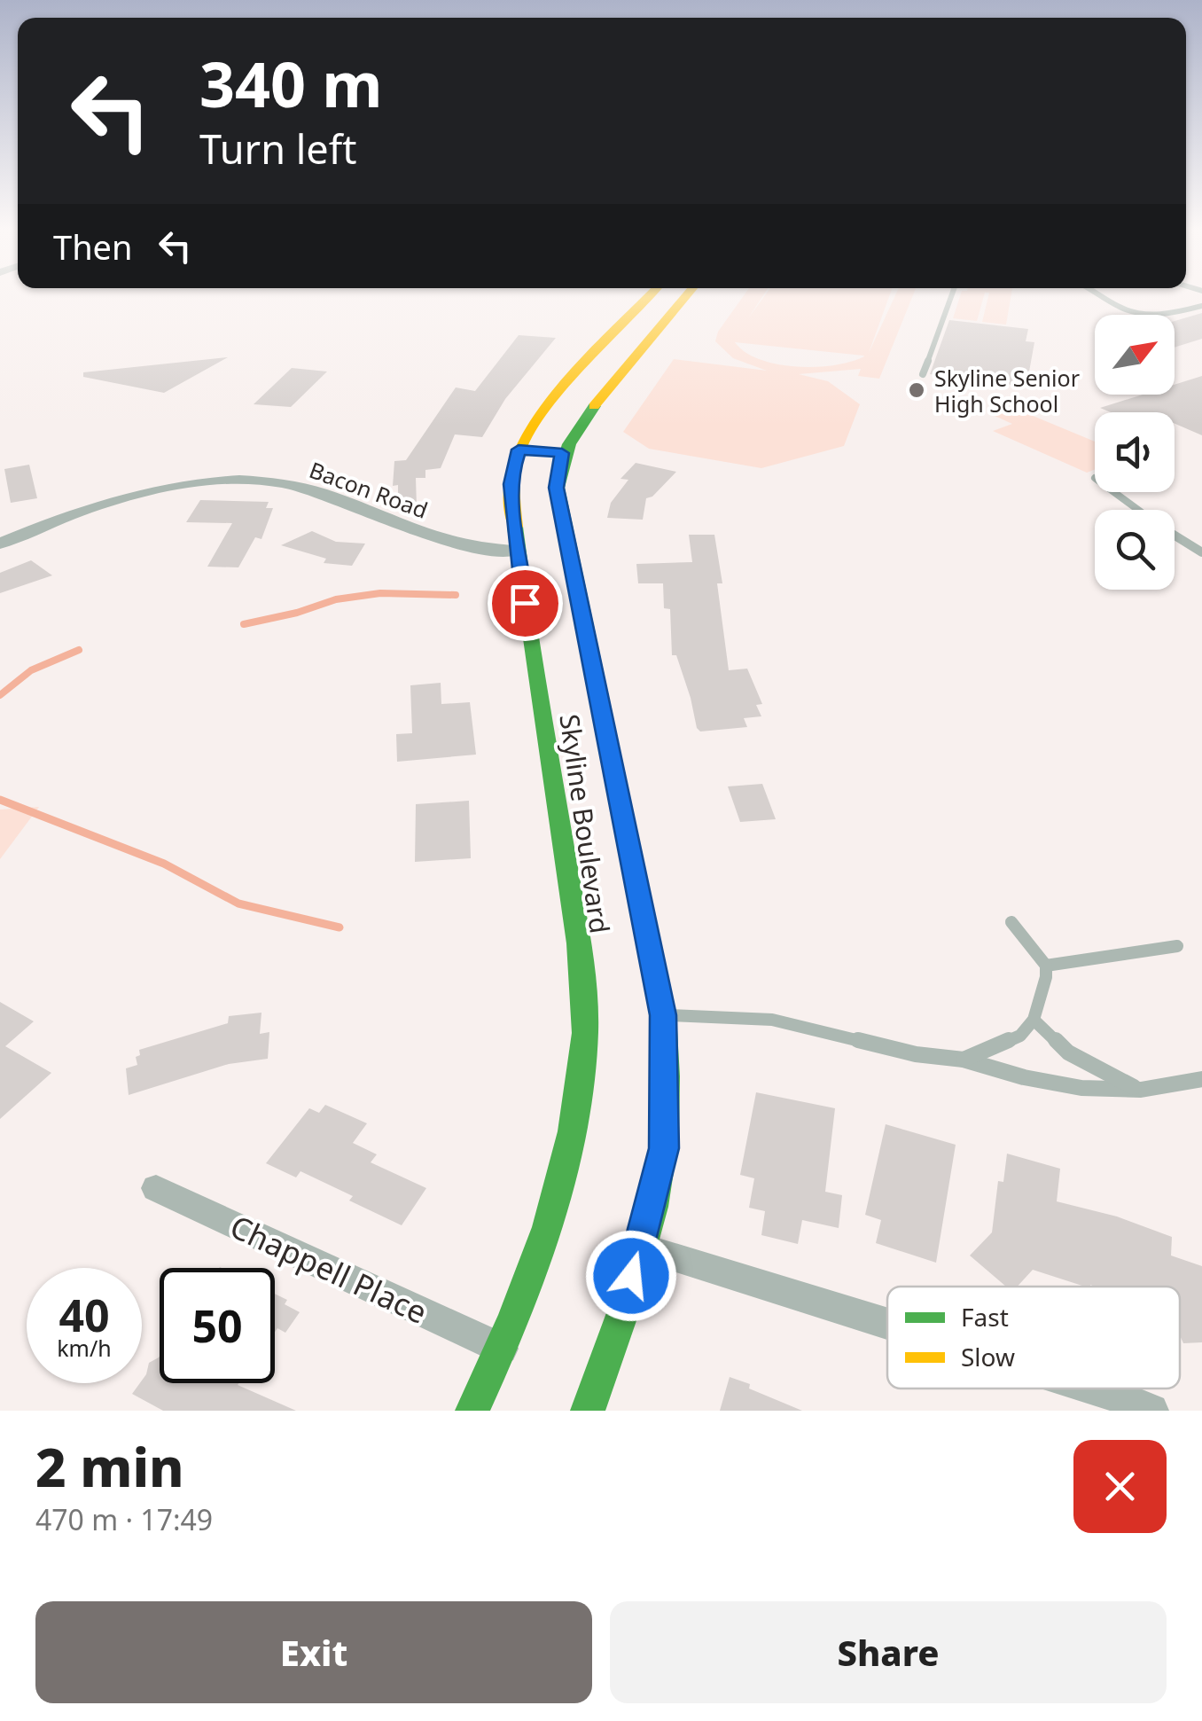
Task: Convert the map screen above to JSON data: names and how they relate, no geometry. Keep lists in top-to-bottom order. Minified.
{"streets":{"main road":["Skyline Boulevard"],"street":["Bacon Road","Chappell Place"]},"crossings":[["Bacon Road","Skyline Boulevard"],["Skyline Boulevard","Chappell Place"]],"places":["Skyline Senior High School"],"legend":["Fast","Slow"],"north":"top right","page":{"turn":["340 m","Turn left"],"then":"Then","speed":"40 km/h","limit":"50","heading":["2 min","470 m · 17:49"],"buttons":["Exit","Share"]}}
